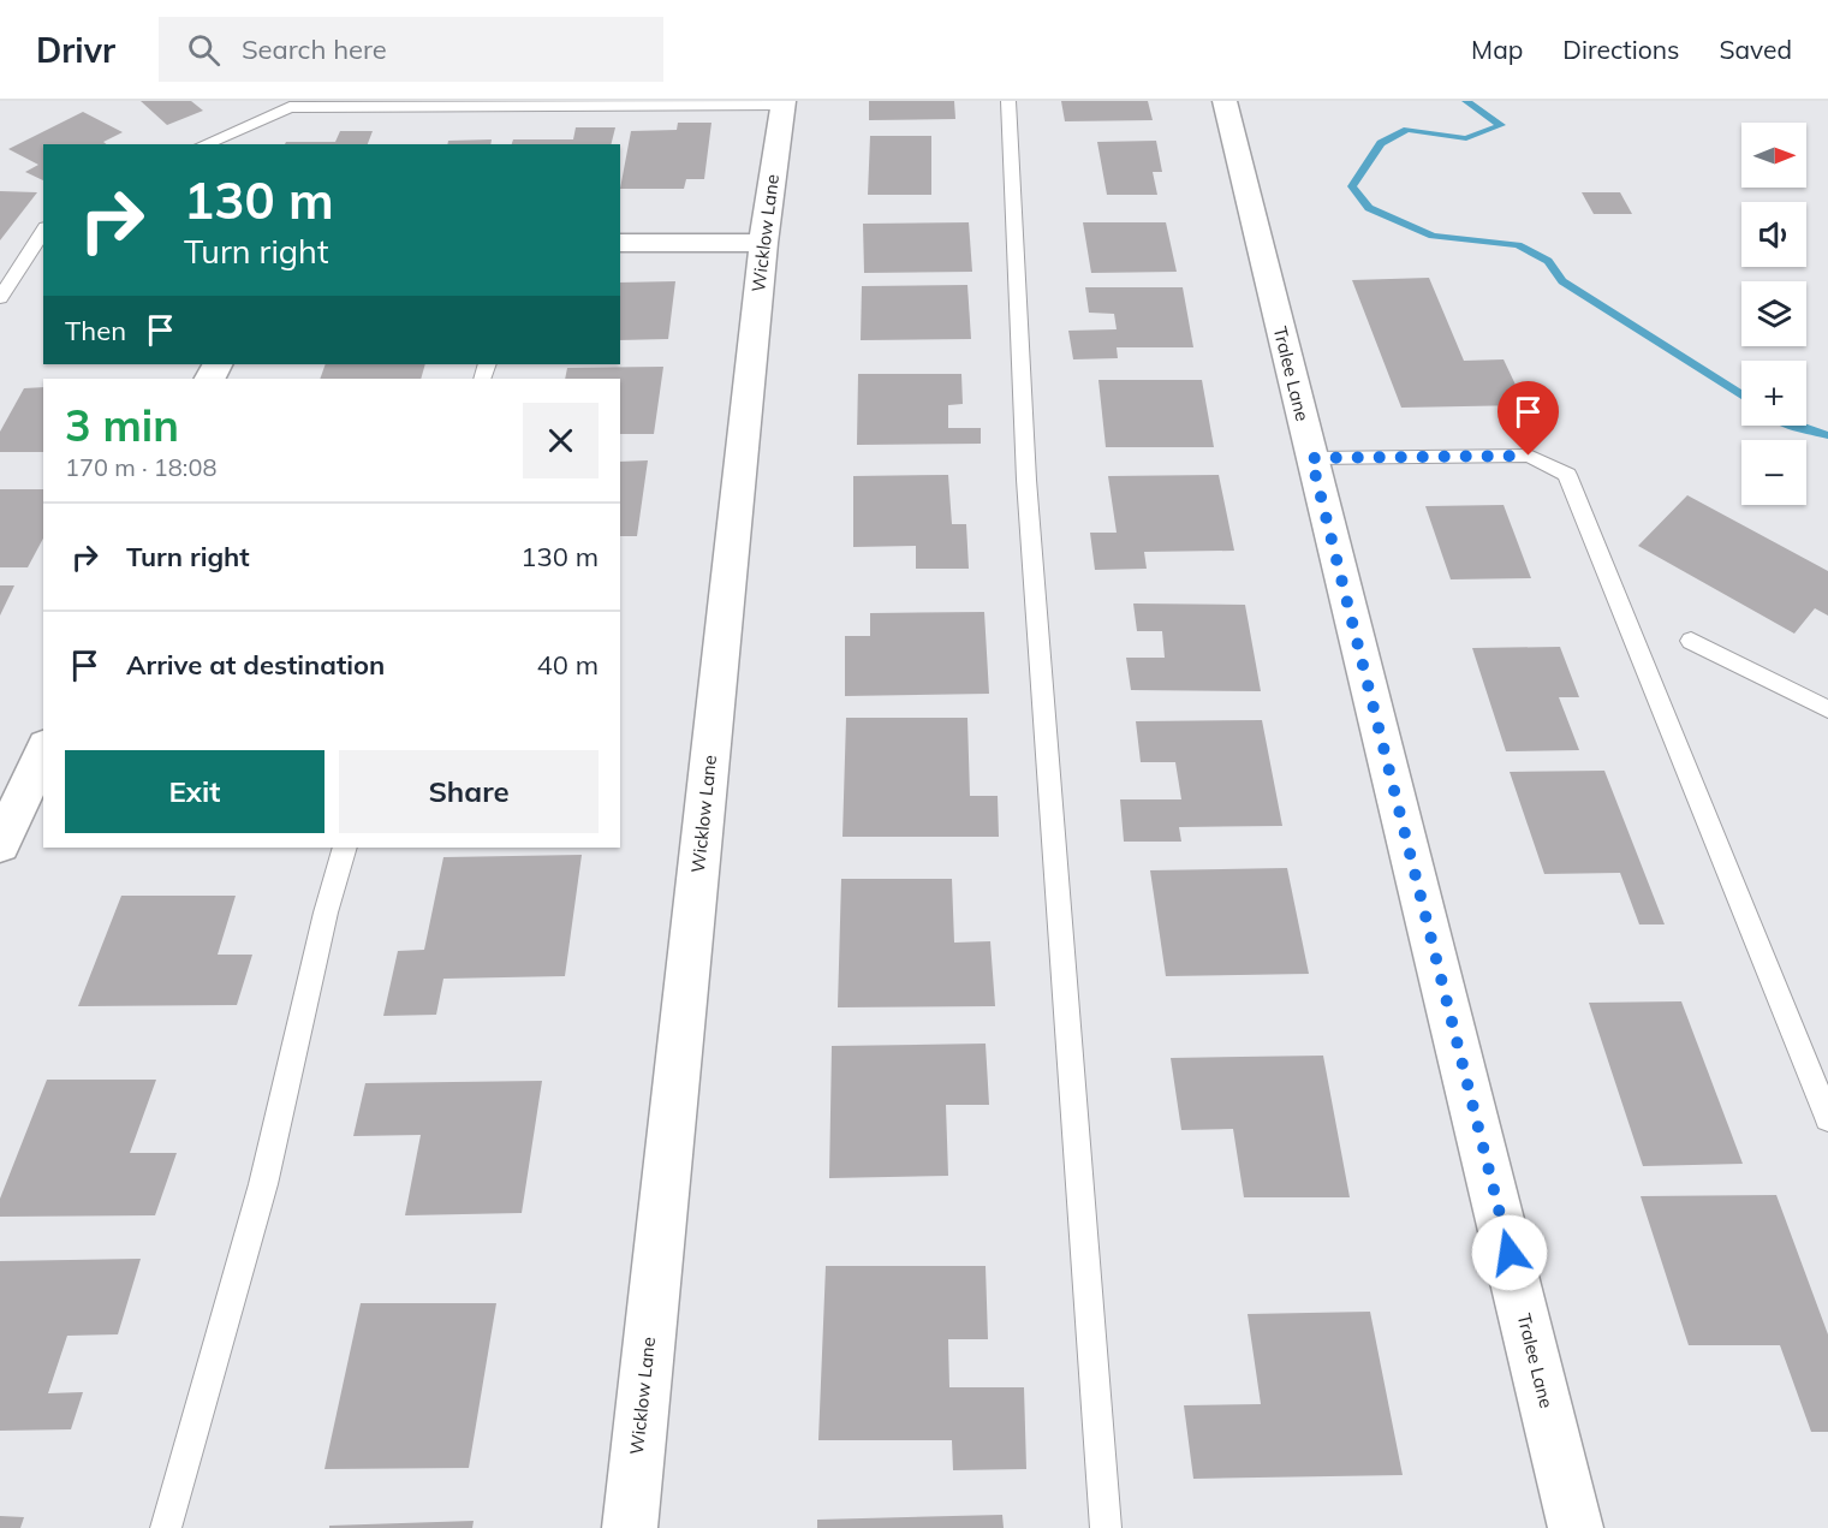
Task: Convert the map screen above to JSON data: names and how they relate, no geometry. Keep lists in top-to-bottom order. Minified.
{"streets":{"street":["Wicklow Lane","Tralee Lane"]},"north":"right","page":{"header":"Drivr","search":"Search here","nav":["Map","Directions","Saved"],"map_buttons":["+","−"],"turn":["130 m","Turn right"],"then":"Then","heading":["3 min","170 m · 18:08"],"list":[{"name":"Turn right","value":"130 m"},{"name":"Arrive at destination","value":"40 m"}],"buttons":["Exit","Share"]}}
